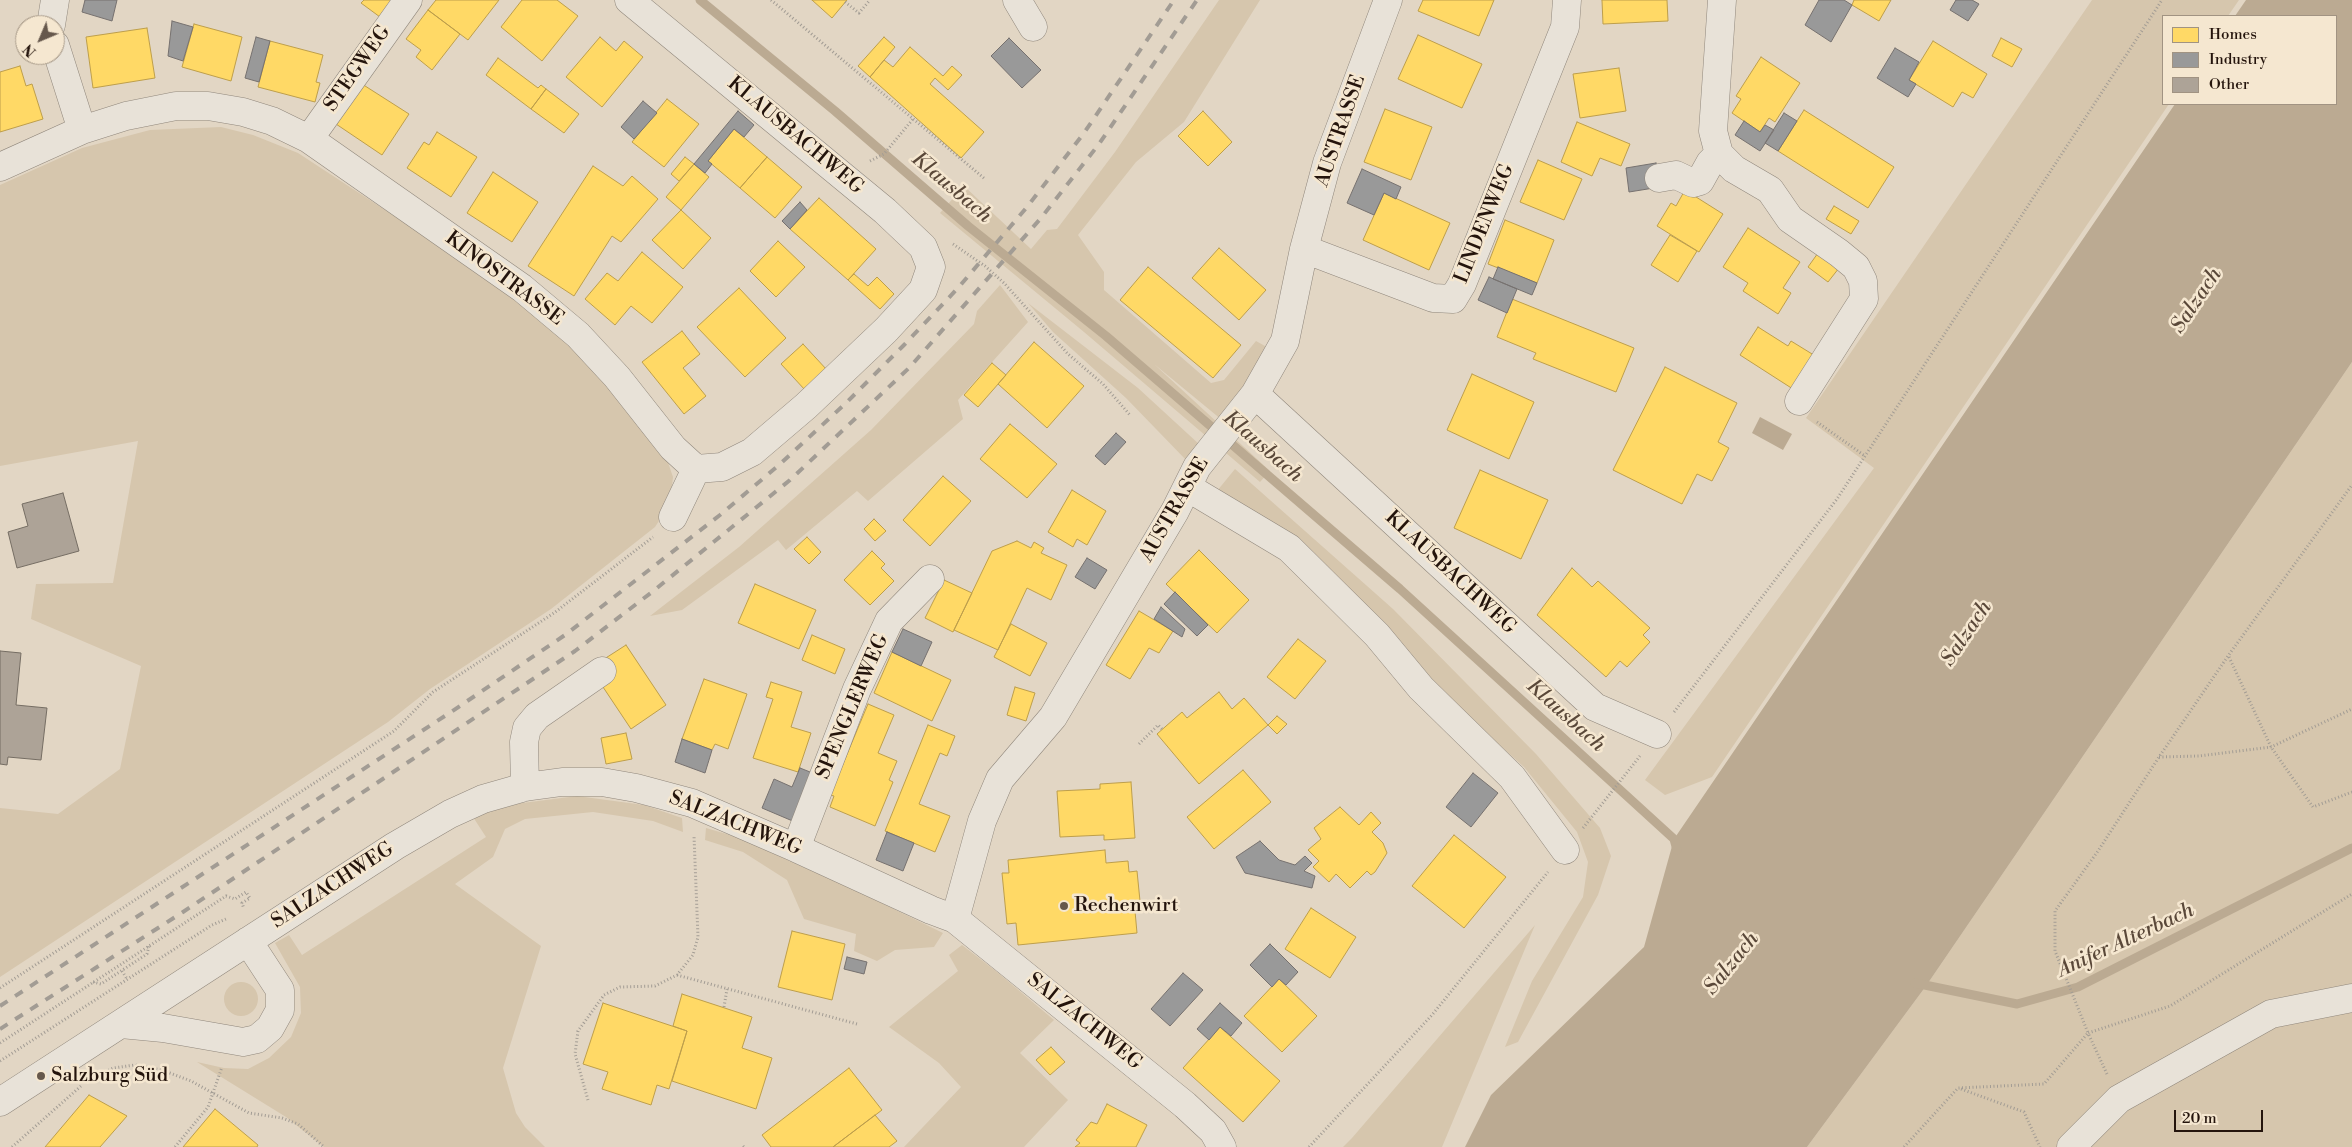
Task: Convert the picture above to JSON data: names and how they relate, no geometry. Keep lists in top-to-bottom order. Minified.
{"streets":{"street":["STEGWEG","AUSTRASSE","KLAUSBACHWEG","LINDENWEG","KINOSTRASSE","SPENGLERWEG","SALZACHWEG"]},"crossings":[["STEGWEG","KINOSTRASSE"],["AUSTRASSE","KLAUSBACHWEG"],["AUSTRASSE","LINDENWEG"],["AUSTRASSE","SALZACHWEG"],["KLAUSBACHWEG","KINOSTRASSE"],["SPENGLERWEG","SALZACHWEG"]],"water":["Klausbach","Salzach","Anifer Alterbach"],"places":["Rechenwirt","Salzburg Süd"],"legend":["Homes","Industry","Other"],"scale_bar":"20 m","north":"bottom left"}
